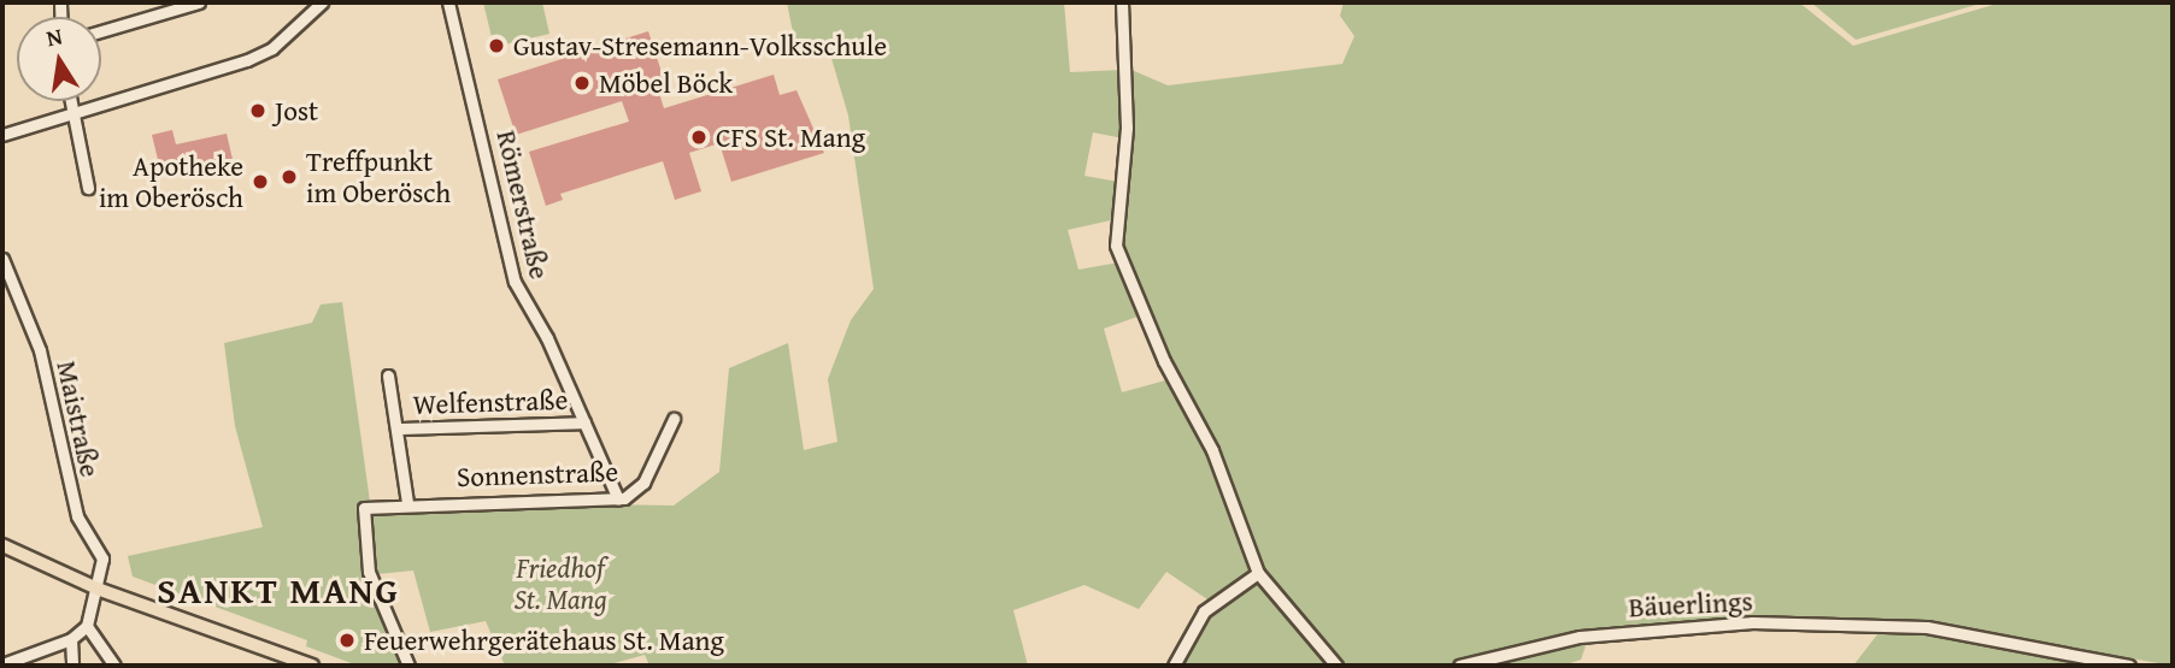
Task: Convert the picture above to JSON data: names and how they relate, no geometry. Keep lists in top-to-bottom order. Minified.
{"streets":{"street":["Römerstraße","Welfenstraße","Maistraße","Sonnenstraße","Bäuerlings"]},"crossings":[["Römerstraße","Welfenstraße"],["Römerstraße","Sonnenstraße"]],"districts":["SANKT MANG"],"parks":["Friedhof St. Mang"],"places":["Gustav-Stresemann-Volksschule","Möbel Böck","Jost","CFS St. Mang","Treffpunkt im Oberösch","Apotheke im Oberösch","Feuerwehrgerätehaus St. Mang"],"north":"top"}
